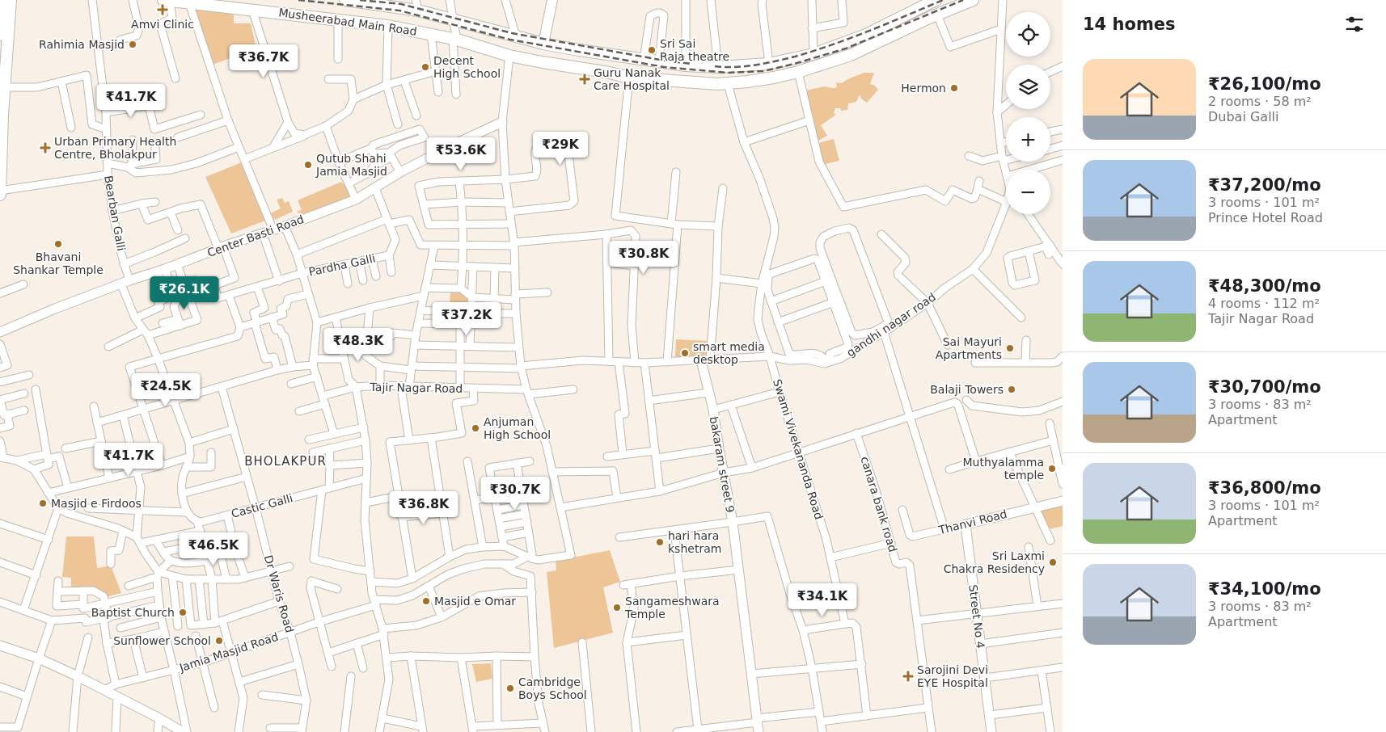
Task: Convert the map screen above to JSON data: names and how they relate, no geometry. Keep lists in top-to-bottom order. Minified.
{"streets":{"main road":["Musheerabad Main Road"],"street":["Bearban Galli","Center Basti Road","Pardha Galli","gandhi nagar road","Tajir Nagar Road","Swami Vivekananda Road","bakaram street 9","canara bank road","Castic Galli","Thanvi Road","Dr Waris Road","Street No 4","Jamia Masjid Road"]},"crossings":[["Musheerabad Main Road","Swami Vivekananda Road"],["Bearban Galli","Center Basti Road"],["Castic Galli","Dr Waris Road"],["Thanvi Road","Street No 4"],["Dr Waris Road","Jamia Masjid Road"]],"districts":["BHOLAKPUR"],"places":{"health":["Amvi Clinic","Guru Nanak Care Hospital","Urban Primary Health Centre, Bholakpur","Sarojini Devi EYE Hospital"],"other":["Rahimia Masjid","Sri Sai Raja theatre","Decent High School","Hermon","Qutub Shahi Jamia Masjid","Bhavani Shankar Temple","Sai Mayuri Apartments","smart media desktop","Balaji Towers","Anjuman High School","Muthyalamma temple","Masjid e Firdoos","hari hara kshetram","Sri Laxmi Chakra Residency","Masjid e Omar","Sangameshwara Temple","Baptist Church","Sunflower School","Cambridge Boys School"]},"page":{"heading":"14 homes","map_buttons":["+","−"],"price":["₹36.7K","₹41.7K","₹29K","₹53.6K","₹30.8K","₹26.1K","₹37.2K","₹48.3K","₹24.5K","₹41.7K","₹30.7K","₹36.8K","₹46.5K","₹34.1K"],"list":[{"name":"₹26,100/mo","note":"2 rooms · 58 m² · Dubai Galli"},{"name":"₹37,200/mo","note":"3 rooms · 101 m² · Prince Hotel Road"},{"name":"₹48,300/mo","note":"4 rooms · 112 m² · Tajir Nagar Road"},{"name":"₹30,700/mo","note":"3 rooms · 83 m² · Apartment"},{"name":"₹36,800/mo","note":"3 rooms · 101 m² · Apartment"},{"name":"₹34,100/mo","note":"3 rooms · 83 m² · Apartment"}]}}
